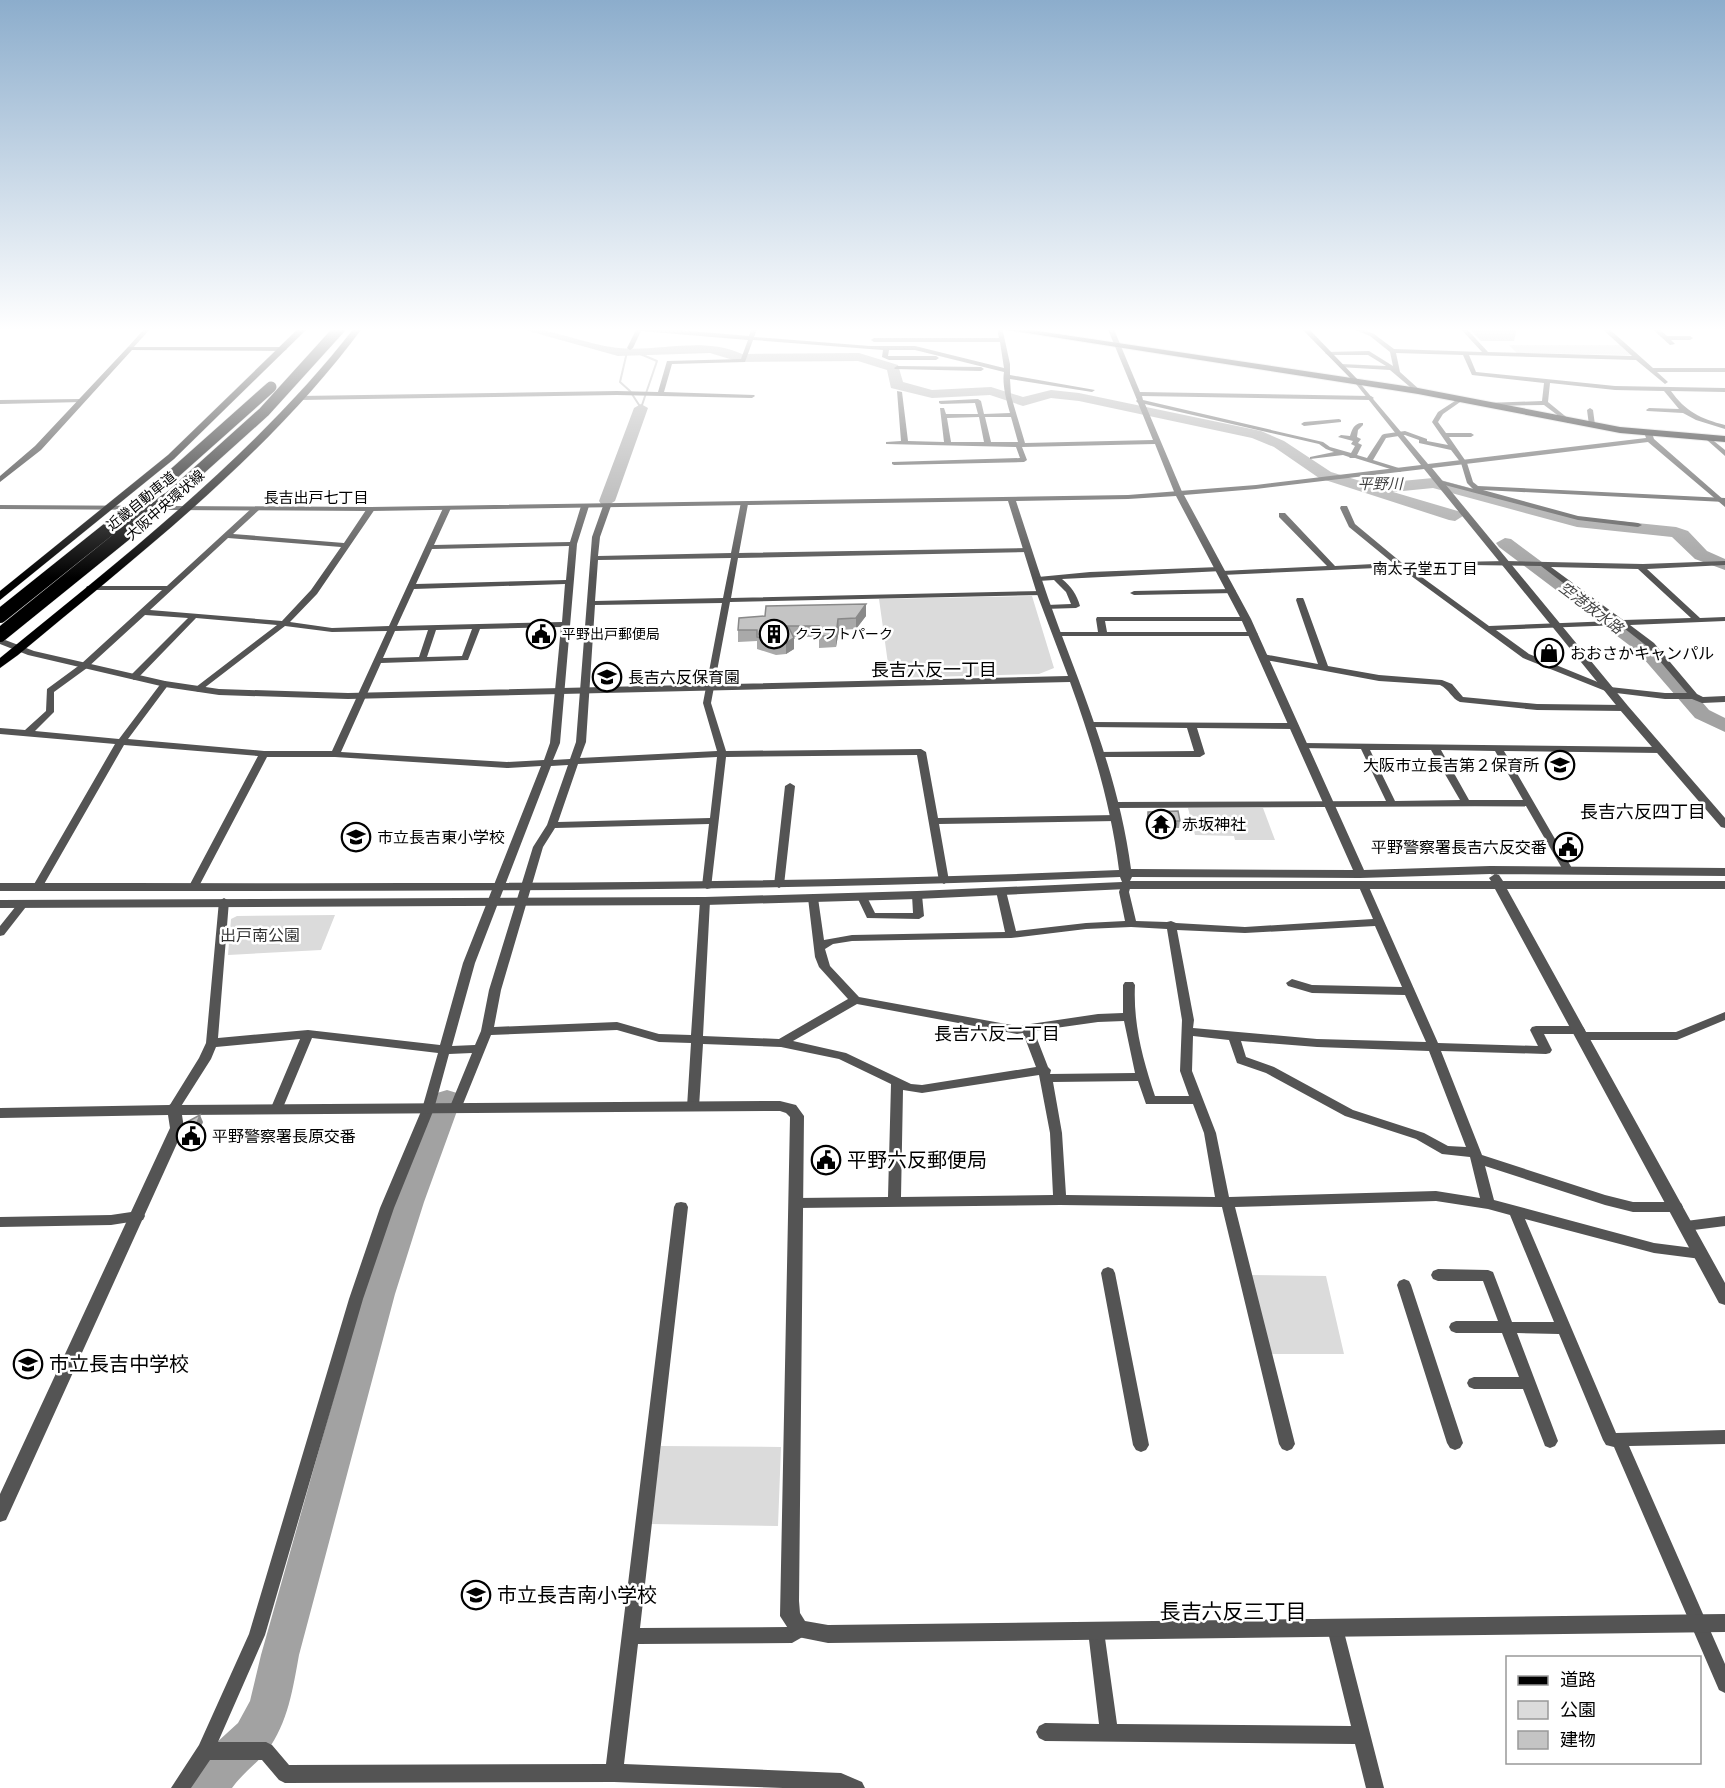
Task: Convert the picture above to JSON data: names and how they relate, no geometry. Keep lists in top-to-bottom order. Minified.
{"streets":{"highway":["近畿自動車道"],"main road":["大阪中央環状線"]},"districts":["長吉出戸七丁目","南太子堂五丁目","長吉六反一丁目","長吉六反四丁目","長吉六反二丁目","長吉六反三丁目"],"water":["平野川","空港放水路"],"parks":["出戸南公園"],"places":{"public building":["平野出戸郵便局","平野警察署長吉六反交番","平野警察署長原交番","平野六反郵便局"],"building":["クラフトパーク"],"shop":["おおさかキャンパル"],"school or university":["長吉六反保育園","大阪市立長吉第２保育所","市立長吉東小学校","市立長吉中学校","市立長吉南小学校"],"temple":["赤坂神社"]},"legend":["道路","公園","建物"]}
